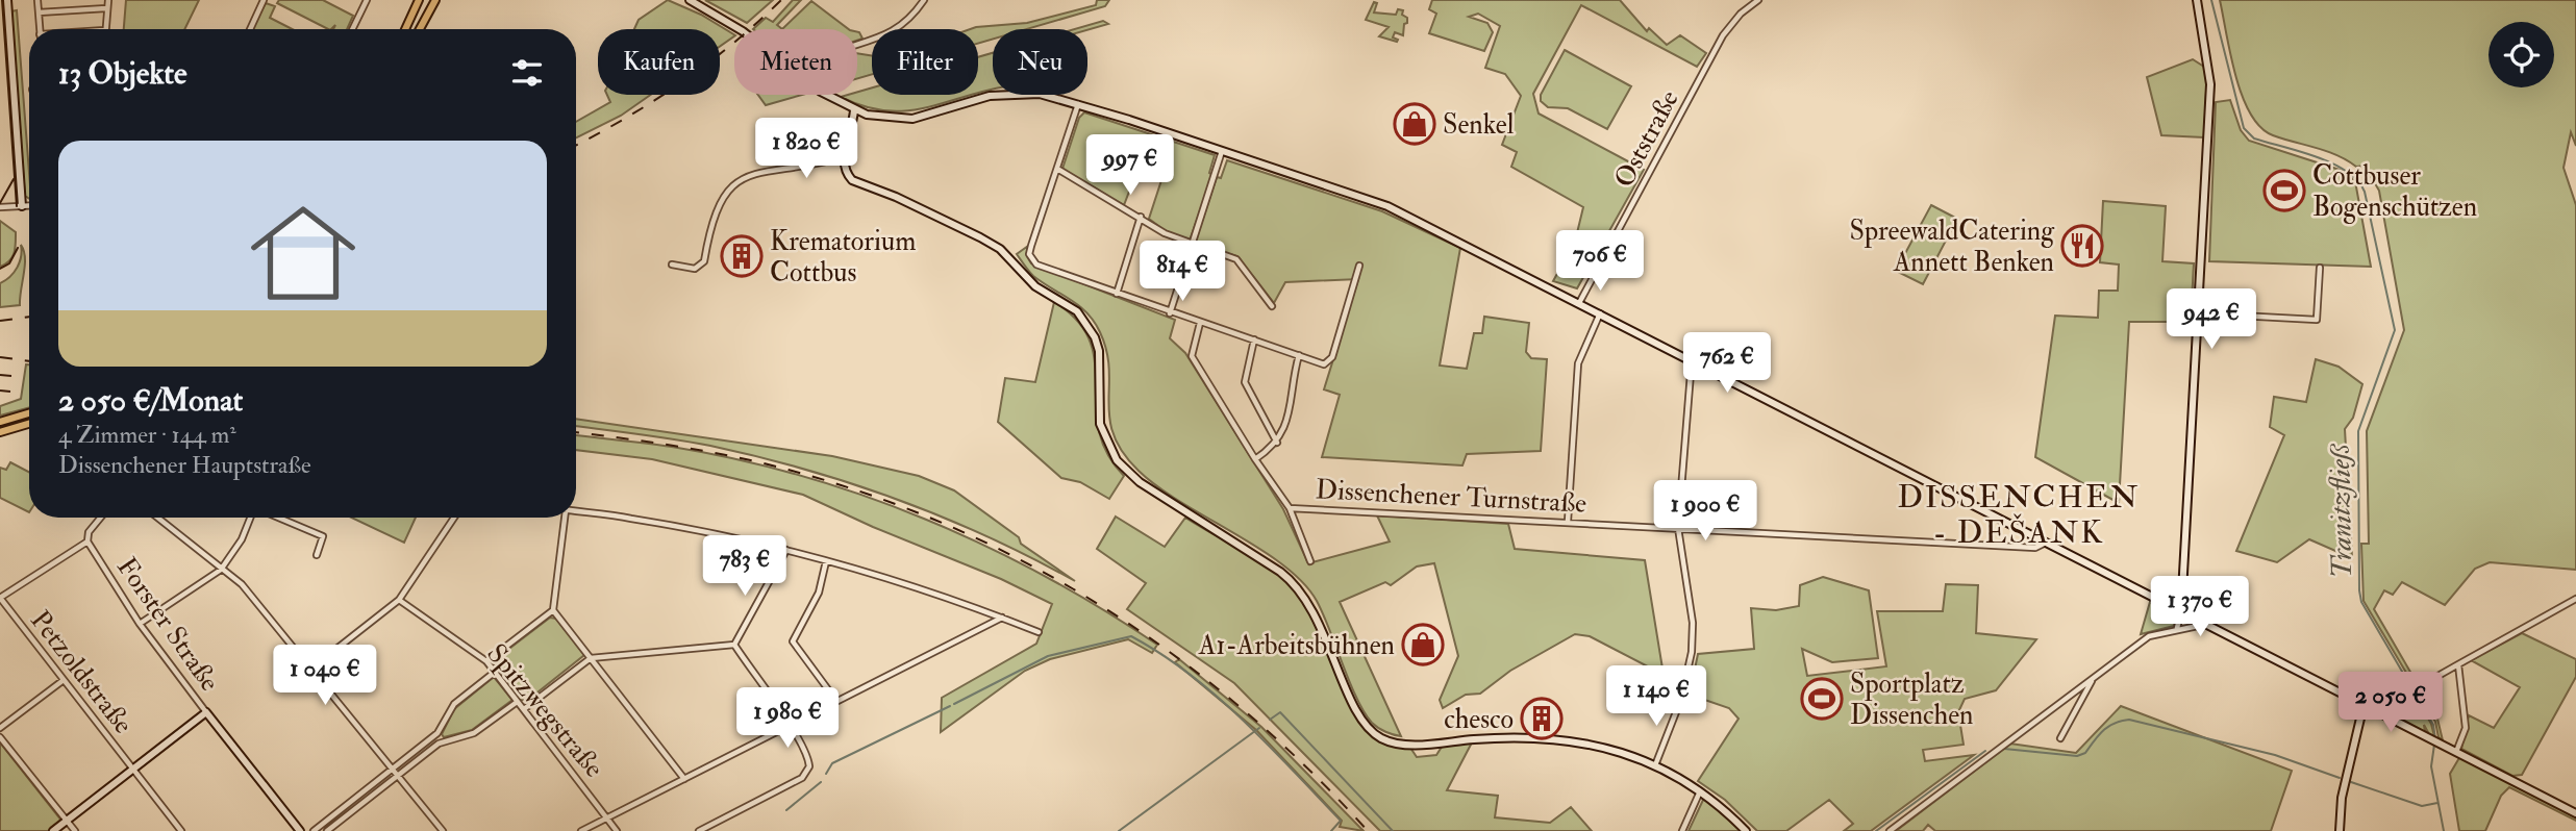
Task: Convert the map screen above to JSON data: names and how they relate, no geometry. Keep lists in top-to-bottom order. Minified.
{"streets":{"street":["Oststraße","Dissenchener Turnstraße","Forster Straße","Petzoldstraße","Spitzwegstraße"]},"districts":["DISSENCHEN - DEŠANK"],"water":["Tranitzfließ"],"places":{"shop":["Senkel","A1-Arbeitsbühnen"],"sports":["Cottbuser Bogenschützen","Sportplatz Dissenchen"],"restaurant":["SpreewaldCatering Annett Benken"],"building":["Krematorium Cottbus","chesco"]},"page":{"chip":["Kaufen","Mieten","Filter","Neu"],"heading":"13 Objekte","list":[{"name":"2 050 €/Monat","note":"4 Zimmer · 144 m² · Dissenchener Hauptstraße"}],"price":["1 820 €","997 €","706 €","814 €","942 €","762 €","1 900 €","783 €","1 370 €","1 040 €","1 140 €","2 050 €","1 980 €"]}}
